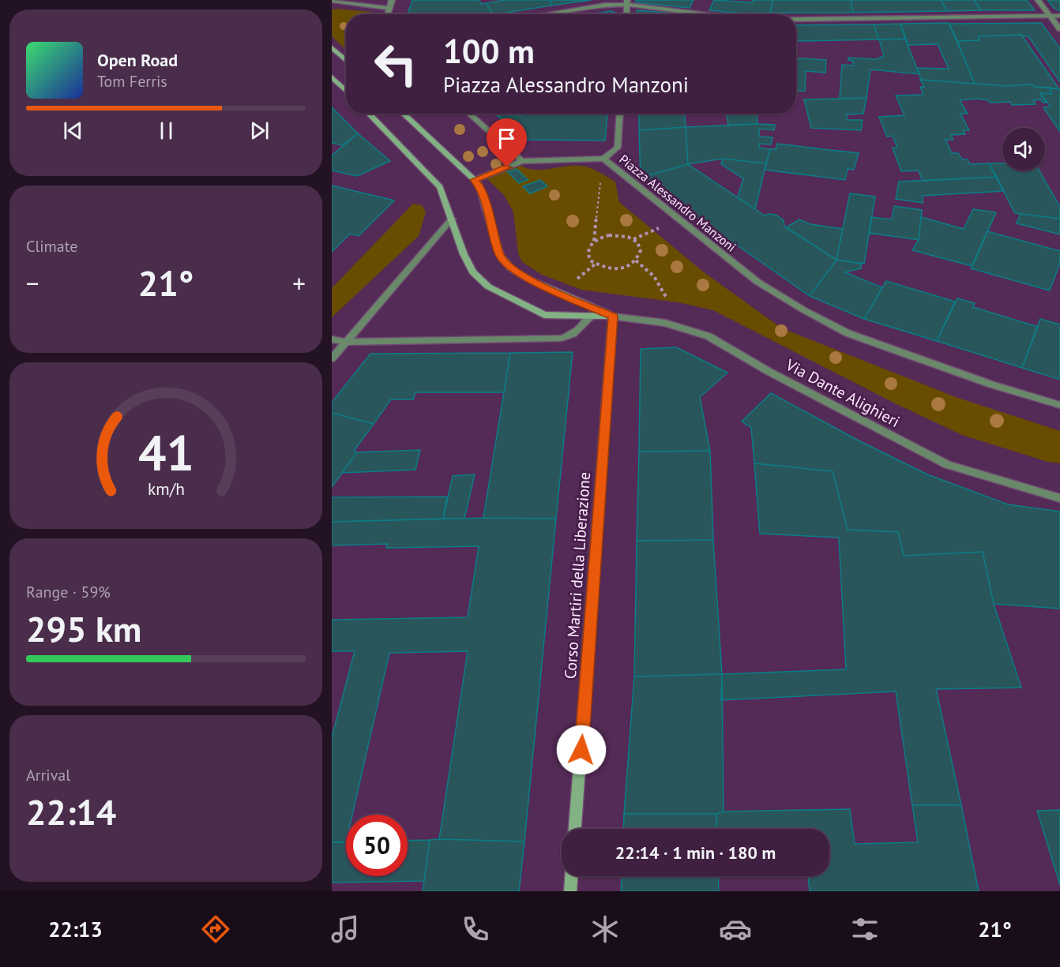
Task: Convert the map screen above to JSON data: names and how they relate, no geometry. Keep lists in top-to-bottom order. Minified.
{"streets":{"main road":["Corso Martiri della Liberazione"],"street":["Piazza Alessandro Manzoni","Via Dante Alighieri"]},"crossings":[["Via Dante Alighieri","Corso Martiri della Liberazione"]],"page":{"turn":["100 m","Piazza Alessandro Manzoni"],"song":["Open Road","Tom Ferris"],"tile":["Climate",["Range · 59%","295 km"],["Arrival","22:14"]],"heat":["−","21°","+"],"limit":"50","trip":"22:14 · 1 min · 180 m","tabs":["22:13","21°"],"gauge":["41","km/h"]}}
